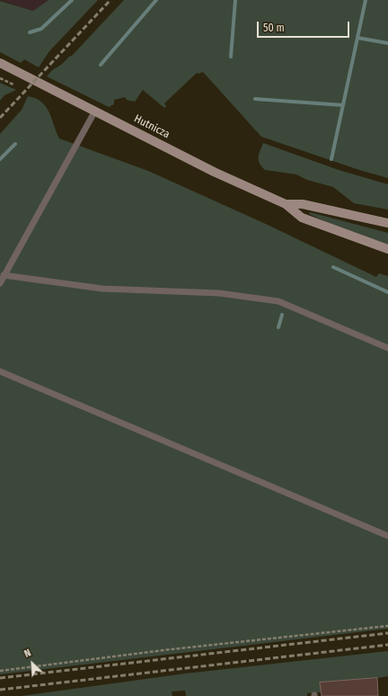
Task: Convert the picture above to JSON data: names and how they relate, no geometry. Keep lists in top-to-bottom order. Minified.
{"streets":{"main road":["Hutnicza"]},"scale_bar":"50 m","north":"top left"}
